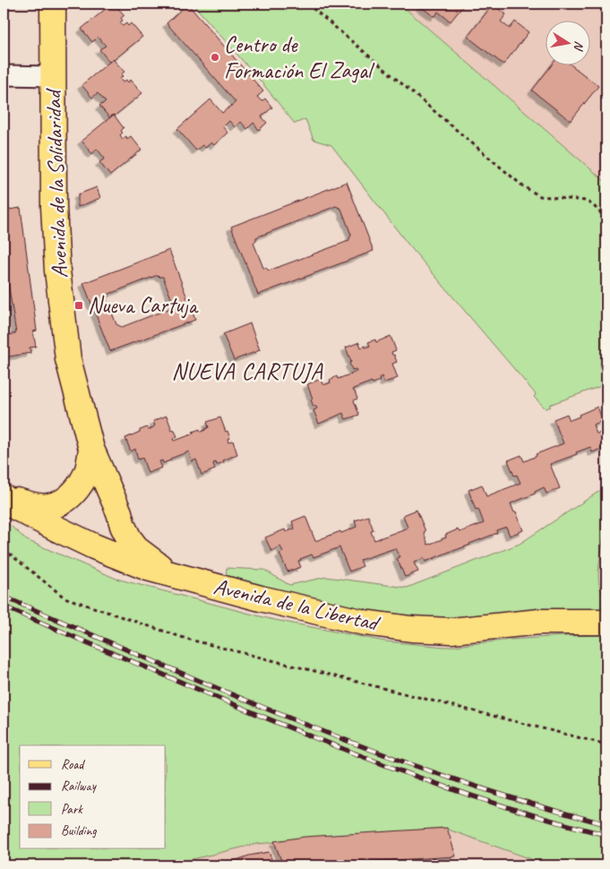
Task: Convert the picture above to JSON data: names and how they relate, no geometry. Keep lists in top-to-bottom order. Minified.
{"streets":{"main road":["Avenida de la Solidaridad","Avenida de la Libertad"]},"crossings":[["Avenida de la Solidaridad","Avenida de la Libertad"]],"districts":["NUEVA CARTUJA"],"places":{"other":["Centro de Formación El Zagal"],"transit":["Nueva Cartuja"]},"legend":["Road","Railway","Park","Building"],"north":"right"}
